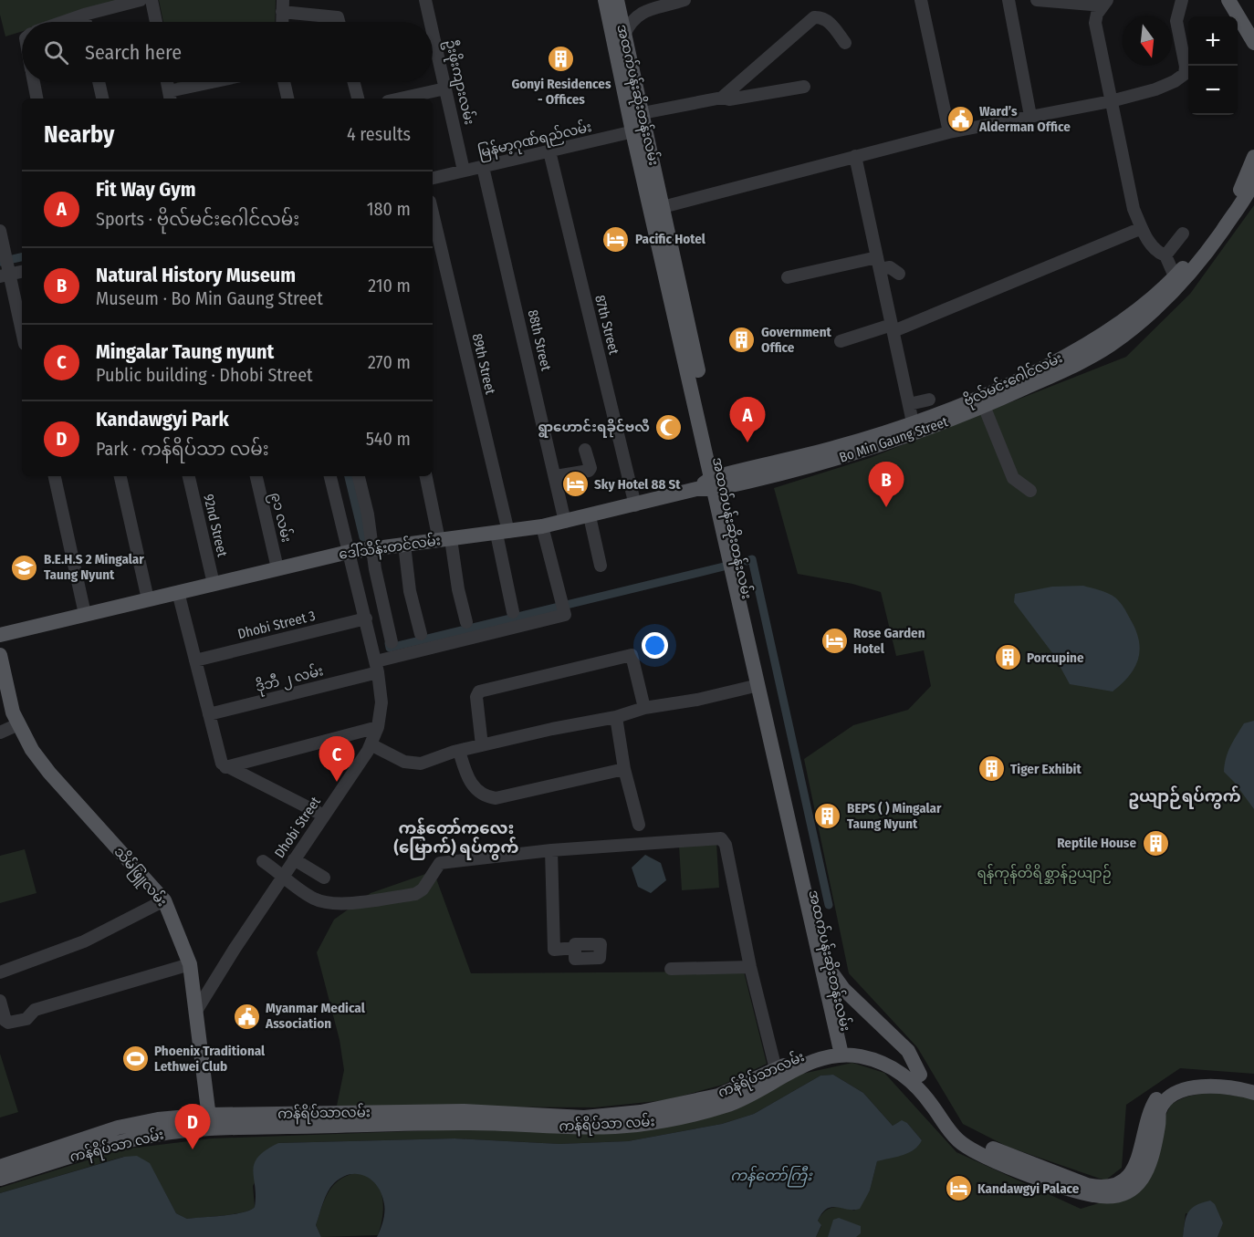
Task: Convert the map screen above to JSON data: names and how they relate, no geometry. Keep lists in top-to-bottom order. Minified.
{"streets":{"main road":["အထက်ပန်းဆိုးတန်းလမ်း","ဗိုလ်မင်းဂေါင်လမ်း","Bo Min Gaung Street","ဒေါ်သိန်းတင်လမ်း","သိမ်ဖြူလမ်း","ကန်ရိပ်သာလမ်း","ကန်ရိပ်သာ လမ်း"],"street":["ဦးဖိုးကျားလမ်း","မြန်မာ့ဂုဏ်ရည်လမ်း","87th Street","88th Street","89th Street","၉၁ လမ်း","92nd Street","Dhobi Street 3","ဒိုဘီ ၂ လမ်း","Dhobi Street"]},"crossings":[["ဦးဖိုးကျားလမ်း","မြန်မာ့ဂုဏ်ရည်လမ်း"],["အထက်ပန်းဆိုးတန်းလမ်း","မြန်မာ့ဂုဏ်ရည်လမ်း"],["အထက်ပန်းဆိုးတန်းလမ်း","ဗိုလ်မင်းဂေါင်လမ်း"],["အထက်ပန်းဆိုးတန်းလမ်း","Bo Min Gaung Street"],["အထက်ပန်းဆိုးတန်းလမ်း","ဒေါ်သိန်းတင်လမ်း"],["အထက်ပန်းဆိုးတန်းလမ်း","ကန်ရိပ်သာလမ်း"],["အထက်ပန်းဆိုးတန်းလမ်း","ကန်ရိပ်သာ လမ်း"],["မြန်မာ့ဂုဏ်ရည်လမ်း","87th Street"],["မြန်မာ့ဂုဏ်ရည်လမ်း","88th Street"],["87th Street","ဒေါ်သိန်းတင်လမ်း"],["88th Street","ဒေါ်သိန်းတင်လမ်း"],["89th Street","ဒေါ်သိန်းတင်လမ်း"],["ဗိုလ်မင်းဂေါင်လမ်း","Bo Min Gaung Street"],["ဗိုလ်မင်းဂေါင်လမ်း","ဒေါ်သိန်းတင်လမ်း"],["Bo Min Gaung Street","ဒေါ်သိန်းတင်လမ်း"],["၉၁ လမ်း","ဒေါ်သိန်းတင်လမ်း"],["92nd Street","ဒေါ်သိန်းတင်လမ်း"],["ဒေါ်သိန်းတင်လမ်း","ဒိုဘီ ၂ လမ်း"],["ဒေါ်သိန်းတင်လမ်း","Dhobi Street"],["Dhobi Street 3","Dhobi Street"],["ဒိုဘီ ၂ လမ်း","Dhobi Street"],["Dhobi Street","သိမ်ဖြူလမ်း"],["သိမ်ဖြူလမ်း","ကန်ရိပ်သာလမ်း"],["သိမ်ဖြူလမ်း","ကန်ရိပ်သာ လမ်း"],["ကန်ရိပ်သာလမ်း","ကန်ရိပ်သာ လမ်း"]],"districts":["ဥယျာဉ်ရပ်ကွက်","ကန်တော်ကလေး (မြောက်) ရပ်ကွက်"],"water":["ကန်တော်ကြီး"],"parks":["ရန်ကုန်တိရိစ္ဆာန်ဥယျာဉ်"],"places":{"building":["Gonyi Residences - Offices","Government Office","Porcupine","Tiger Exhibit","BEPS ( ) Mingalar Taung Nyunt","Reptile House"],"public building":["Ward’s Alderman Office","Myanmar Medical Association"],"hotel":["Pacific Hotel","Sky Hotel 88 St","Rose Garden Hotel","Kandawgyi Palace"],"mosque":["ရွာဟောင်းရခိုင်ဗလီ"],"school or university":["B.E.H.S 2 Mingalar Taung Nyunt"],"sports":["Phoenix Traditional Lethwei Club"]},"north":"bottom","page":{"map_buttons":["+","−"],"search":"Search here","heading":["Nearby","4 results"],"list":[{"mark":"A","name":"Fit Way Gym","note":"Sports · ဗိုလ်မင်းဂေါင်လမ်း","value":"180 m"},{"mark":"B","name":"Natural History Museum","note":"Museum · Bo Min Gaung Street","value":"210 m"},{"mark":"C","name":"Mingalar Taung nyunt","note":"Public building · Dhobi Street","value":"270 m"},{"mark":"D","name":"Kandawgyi Park","note":"Park · ကန်ရိပ်သာ လမ်း","value":"540 m"}],"pins":["A","B","C","D"]}}
